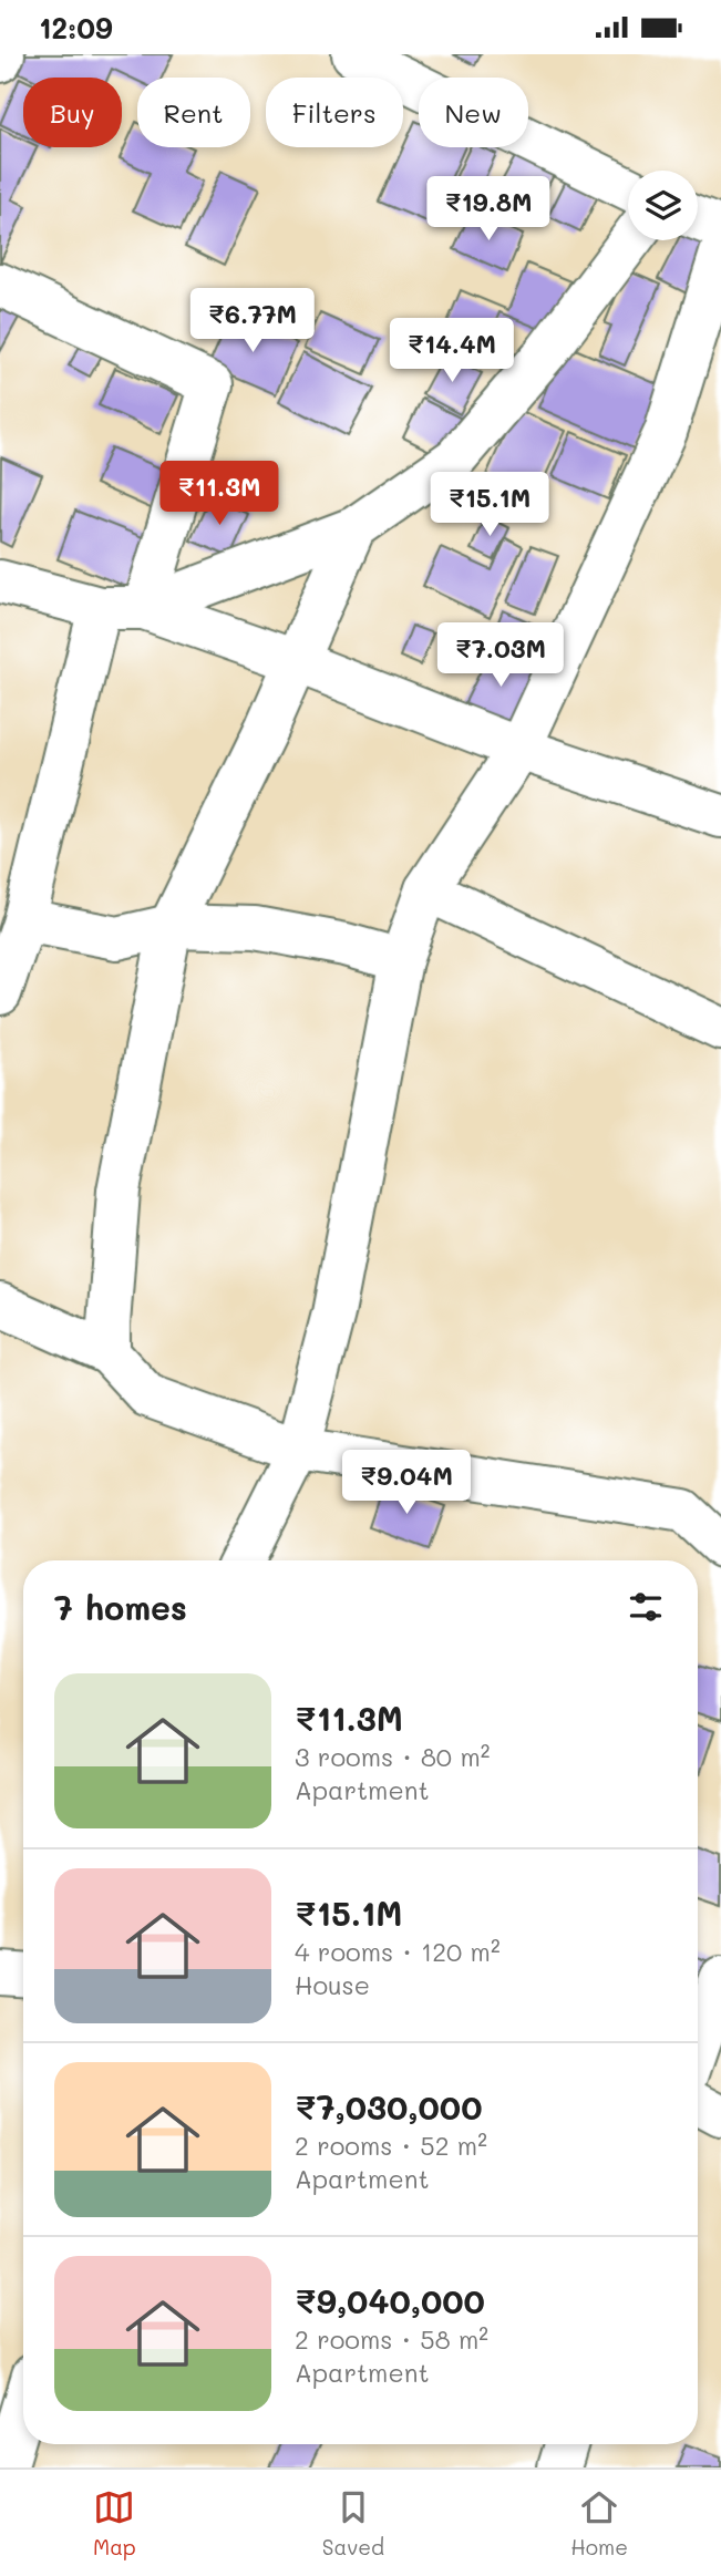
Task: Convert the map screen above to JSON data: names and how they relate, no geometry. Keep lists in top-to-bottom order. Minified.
{"page":{"status":"12:09","chip":["Buy","Rent","Filters","New"],"price":["₹19.8M","₹6.77M","₹14.4M","₹11.3M","₹15.1M","₹7.03M","₹9.04M"],"heading":"7 homes","list":[{"name":"₹11.3M","note":"3 rooms · 80 m² · Apartment"},{"name":"₹15.1M","note":"4 rooms · 120 m² · House"},{"name":"₹7,030,000","note":"2 rooms · 52 m² · Apartment"},{"name":"₹9,040,000","note":"2 rooms · 58 m² · Apartment"}],"tabs":["Map","Saved","Home"]}}
